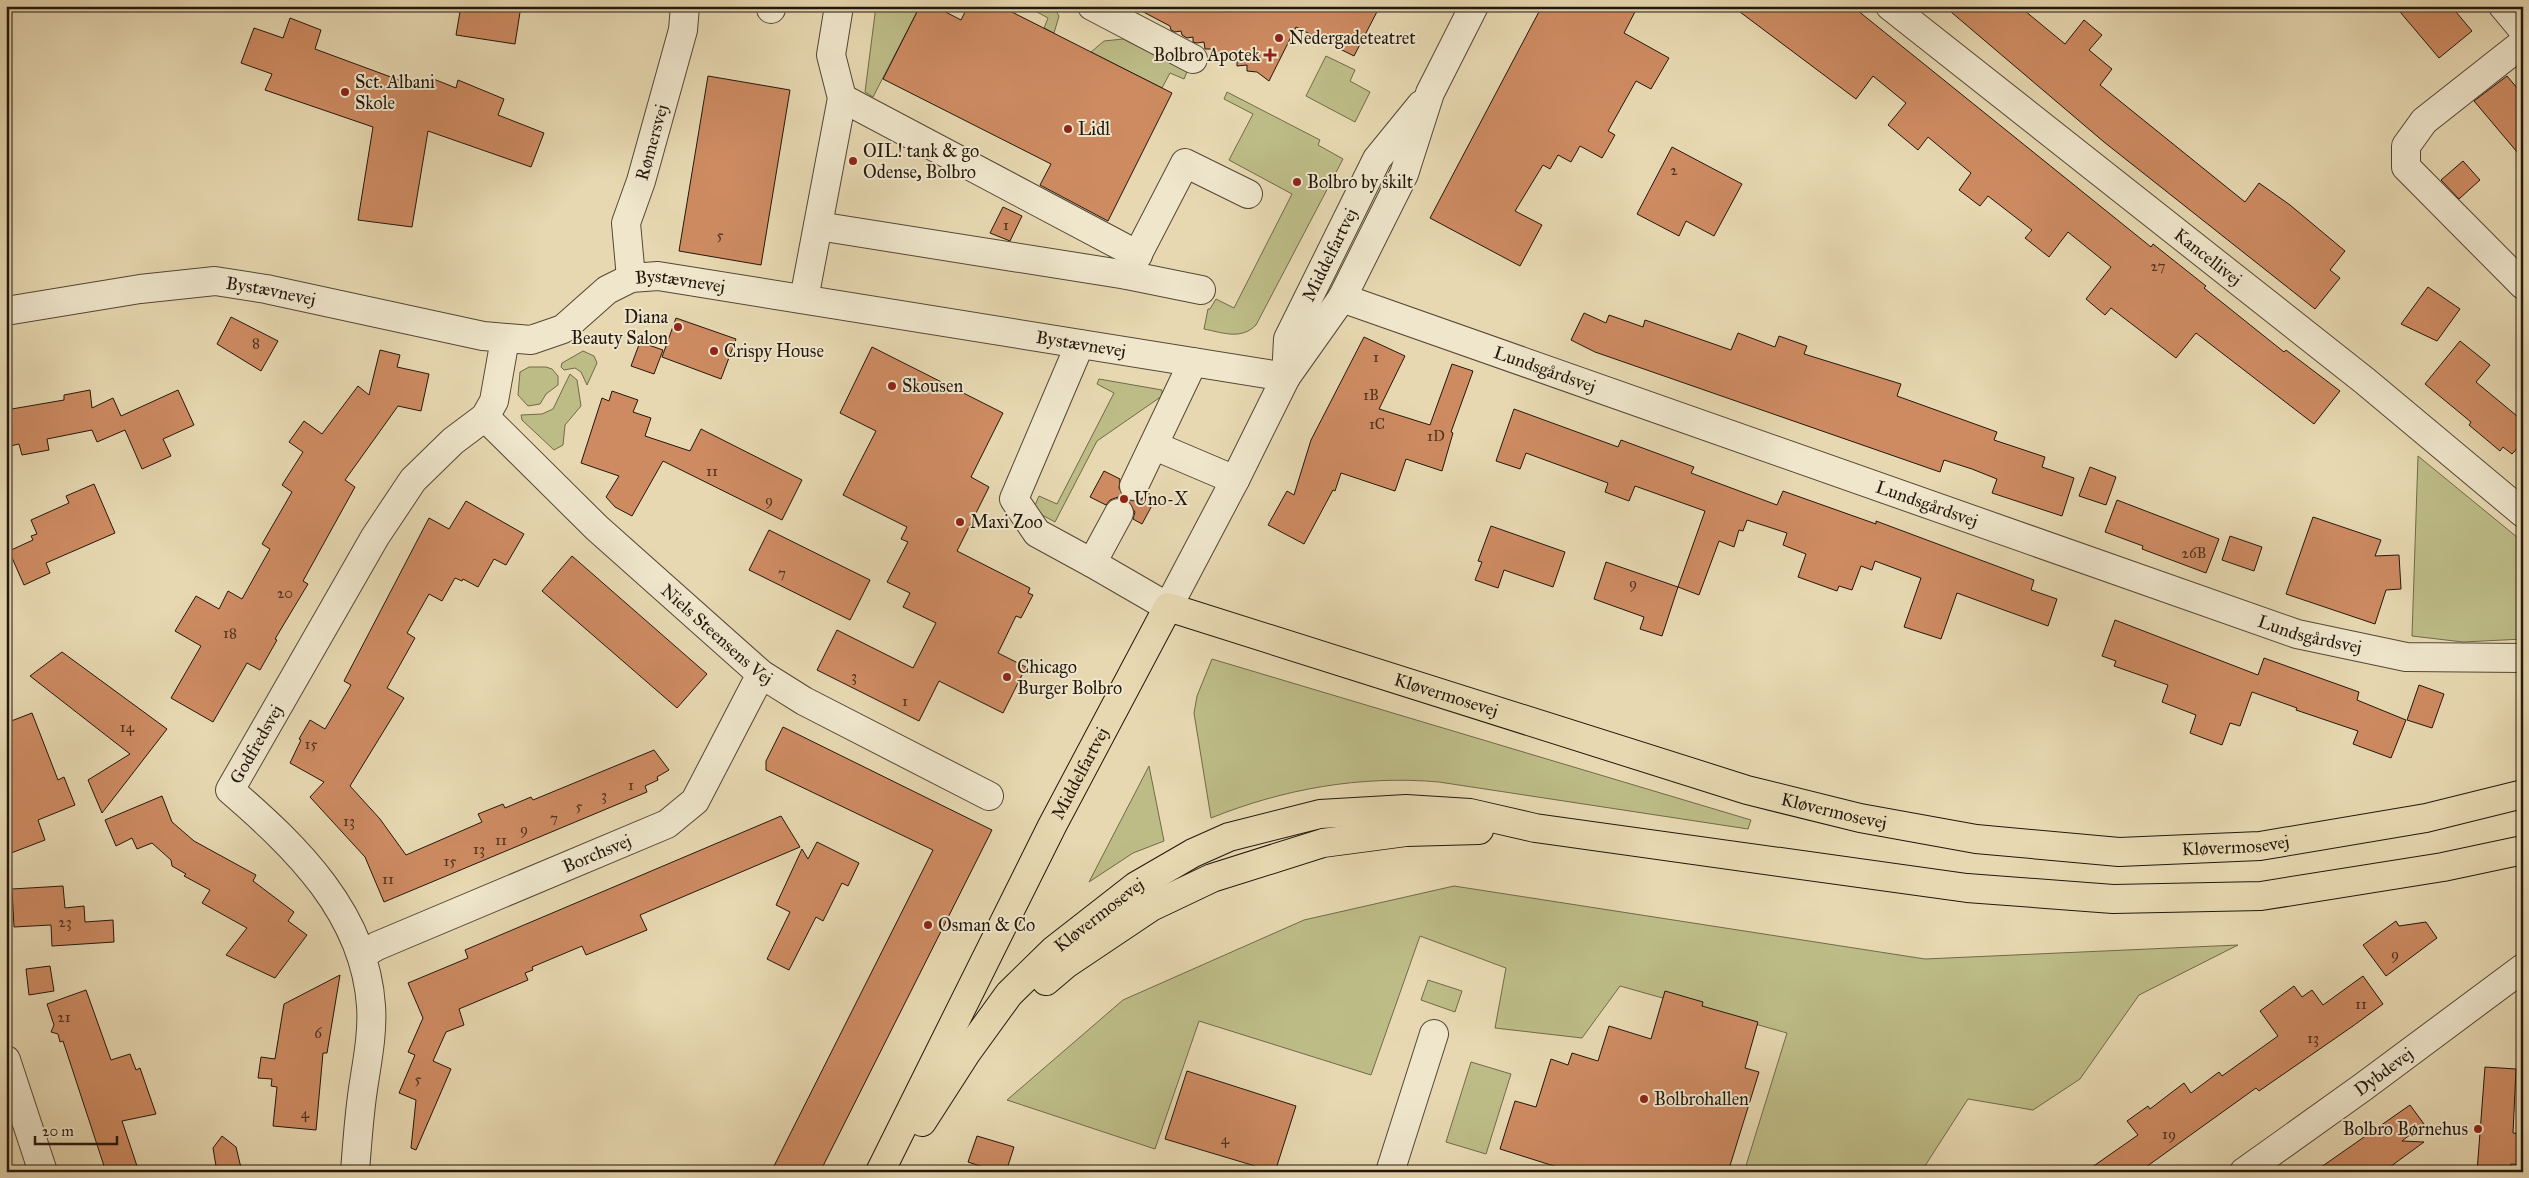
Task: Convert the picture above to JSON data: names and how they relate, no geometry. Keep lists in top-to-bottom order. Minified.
{"streets":{"main road":["Middelfartvej","Kløvermosevej"],"street":["Rømersvej","Kancellivej","Bystævnevej","Lundsgårdsvej","Niels Steensens Vej","Godfredsvej","Borchsvej","Dybdevej"]},"crossings":[["Rømersvej","Bystævnevej"],["Middelfartvej","Bystævnevej"],["Middelfartvej","Lundsgårdsvej"],["Middelfartvej","Kløvermosevej"],["Bystævnevej","Godfredsvej"],["Niels Steensens Vej","Godfredsvej"],["Niels Steensens Vej","Borchsvej"],["Godfredsvej","Borchsvej"]],"places":{"other":["Nedergadeteatret","Sct. Albani Skole","Lidl","OIL! tank & go Odense, Bolbro","Bolbro by skilt","Diana Beauty Salon","Crispy House","Skousen","Uno-X","Maxi Zoo","Chicago Burger Bolbro","Osman & Co","Bolbrohallen","Bolbro Børnehus"],"health":["Bolbro Apotek"]},"house_numbers":["2","1","5","27","8","1","1B","1C","1D","11","9","26B","7","9","20","18","3","1","14","15","1","3","5","7","13","9","11","13","15","11","23","9","11","21","6","13","5","4","19","4"],"scale_bar":"20 m"}
